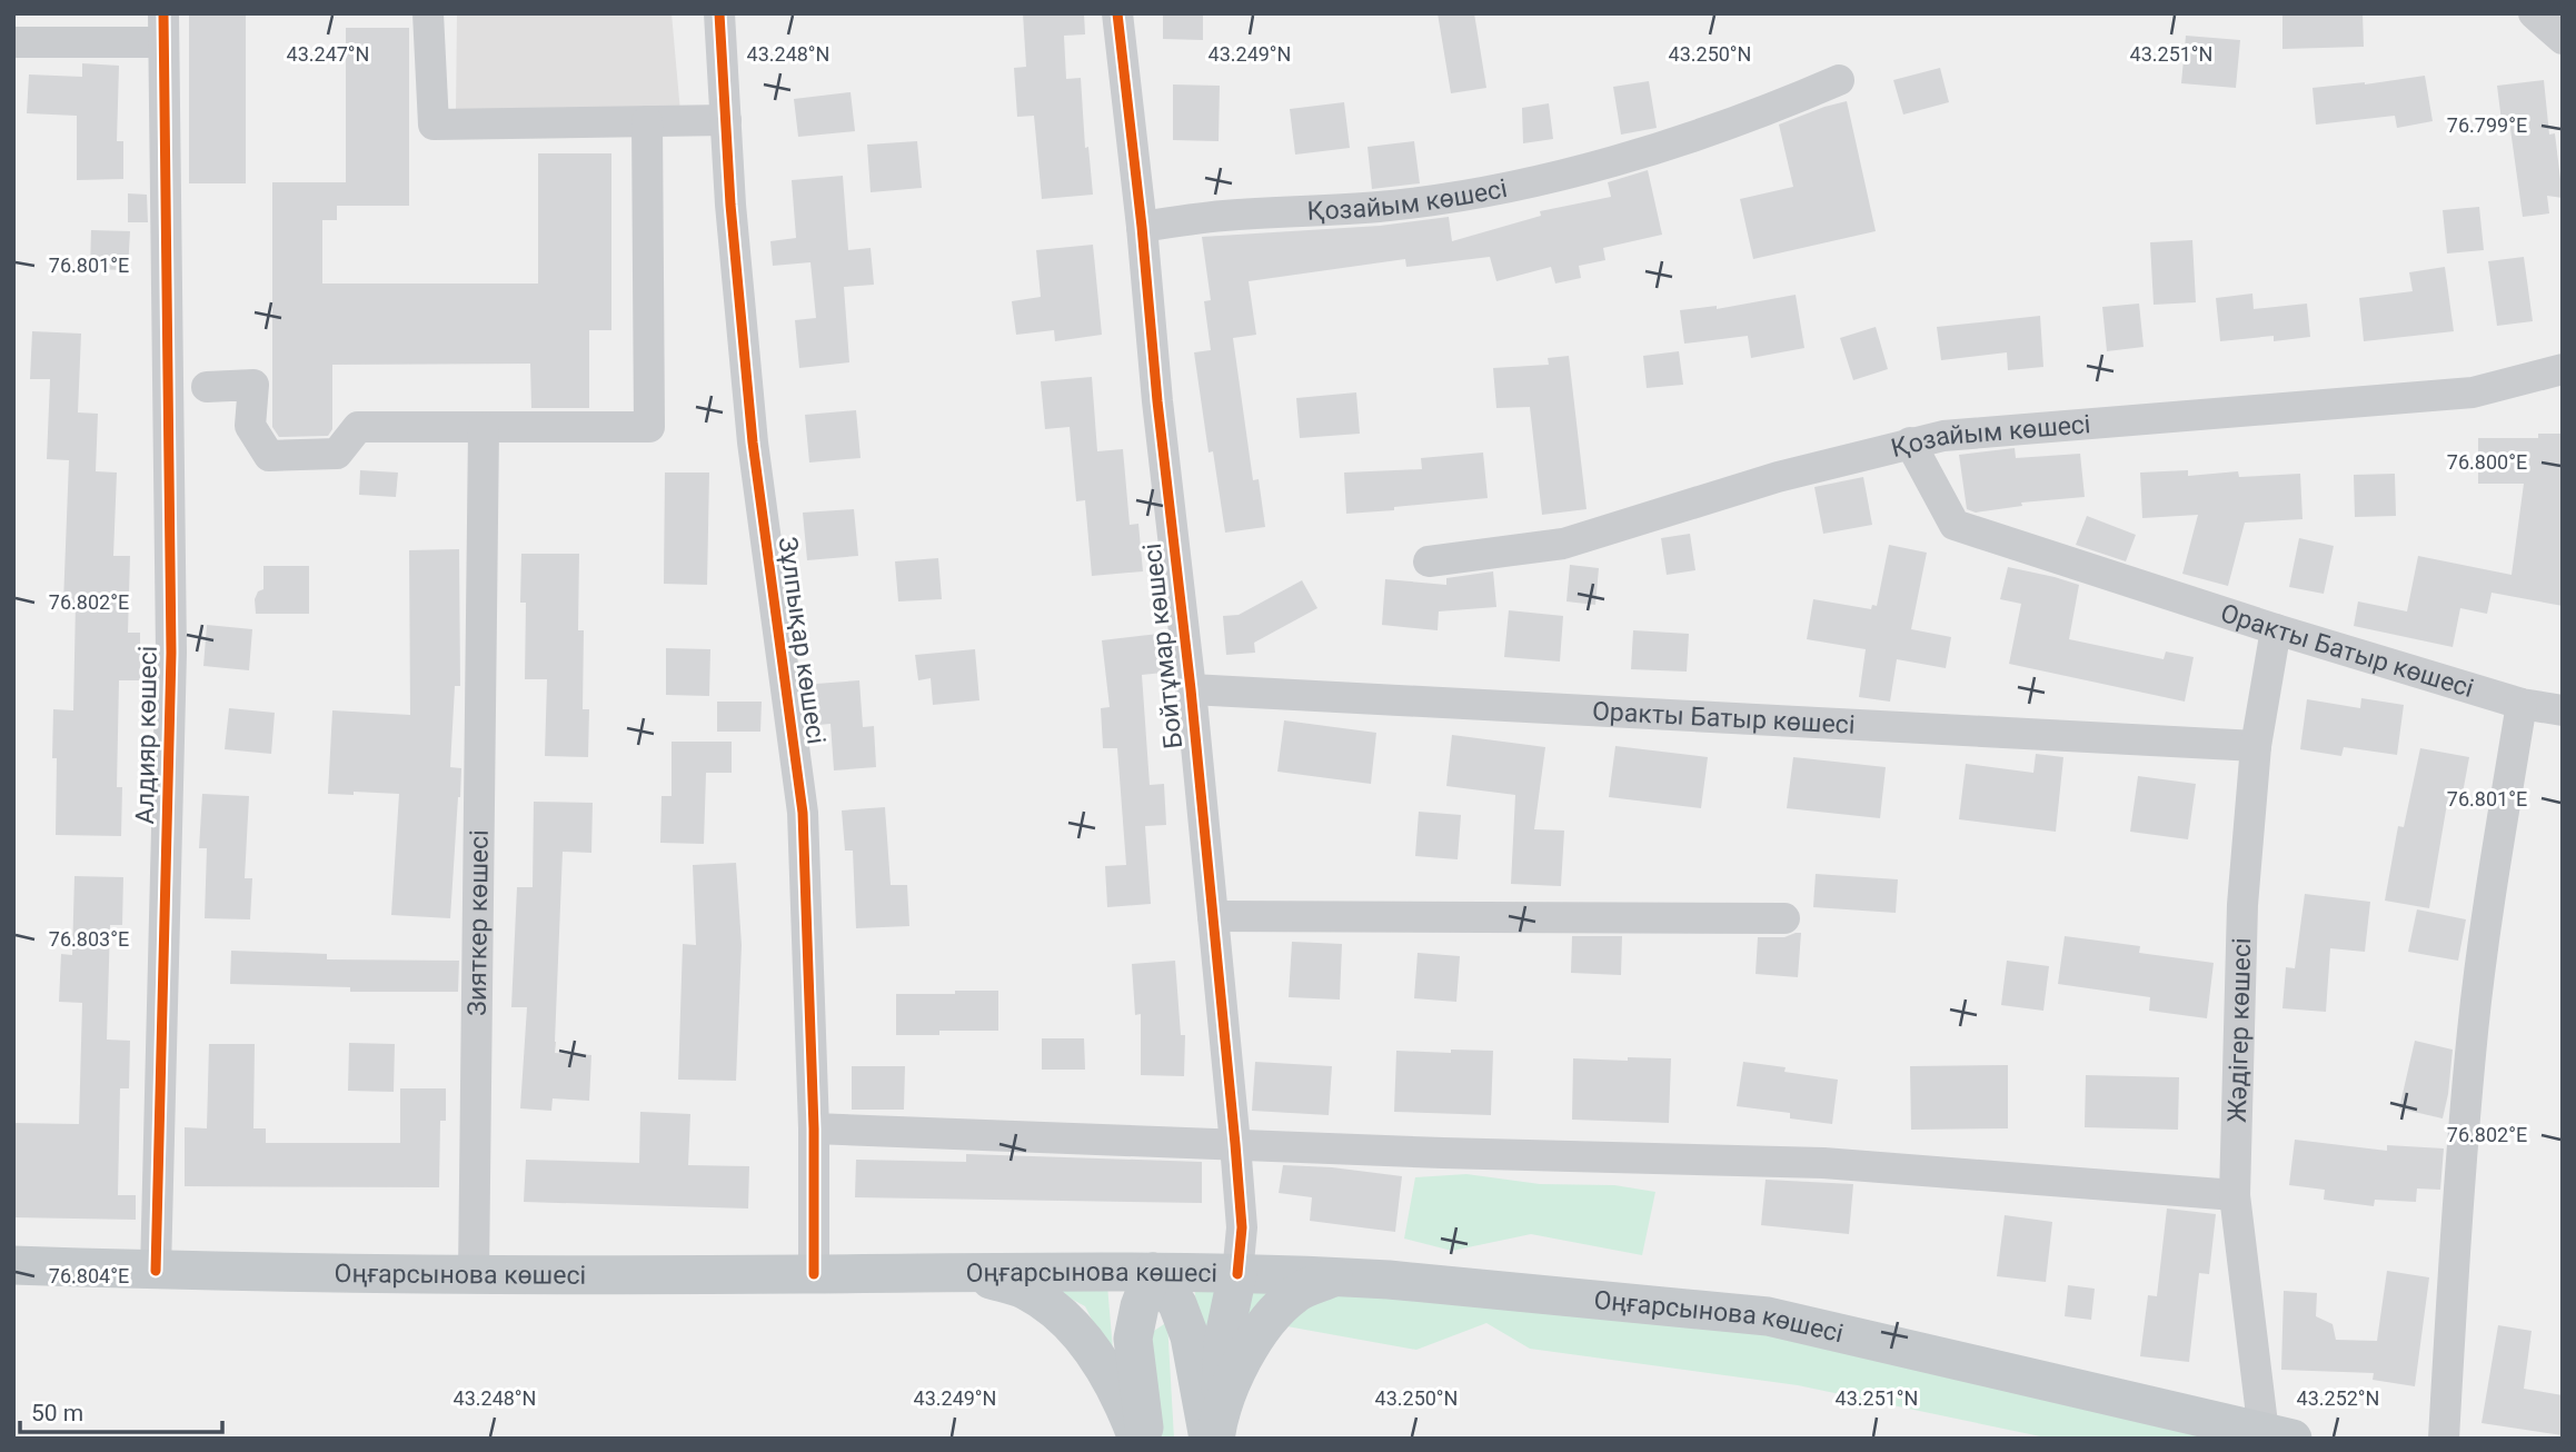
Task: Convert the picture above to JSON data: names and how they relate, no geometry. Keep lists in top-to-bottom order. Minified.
{"streets":{"main road":["Оңғарсынова көшесі"],"street":["Қозайым көшесі","Зұлпықар көшесі","Бойтұмар көшесі","Оракты Батыр көшесі","Алдияр көшесі","Зияткер көшесі","Жәдігер көшесі"]},"crossings":[["Қозайым көшесі","Бойтұмар көшесі"],["Қозайым көшесі","Оракты Батыр көшесі"],["Зұлпықар көшесі","Оңғарсынова көшесі"],["Бойтұмар көшесі","Оракты Батыр көшесі"],["Бойтұмар көшесі","Оңғарсынова көшесі"],["Оракты Батыр көшесі","Жәдігер көшесі"],["Алдияр көшесі","Оңғарсынова көшесі"],["Зияткер көшесі","Оңғарсынова көшесі"],["Жәдігер көшесі","Оңғарсынова көшесі"]],"scale_bar":"50 m","coordinates":["43.247°N","43.248°N","43.249°N","43.250°N","43.251°N","76.799°E","76.801°E","76.800°E","76.802°E","76.803°E","76.804°E","43.252°N"]}
